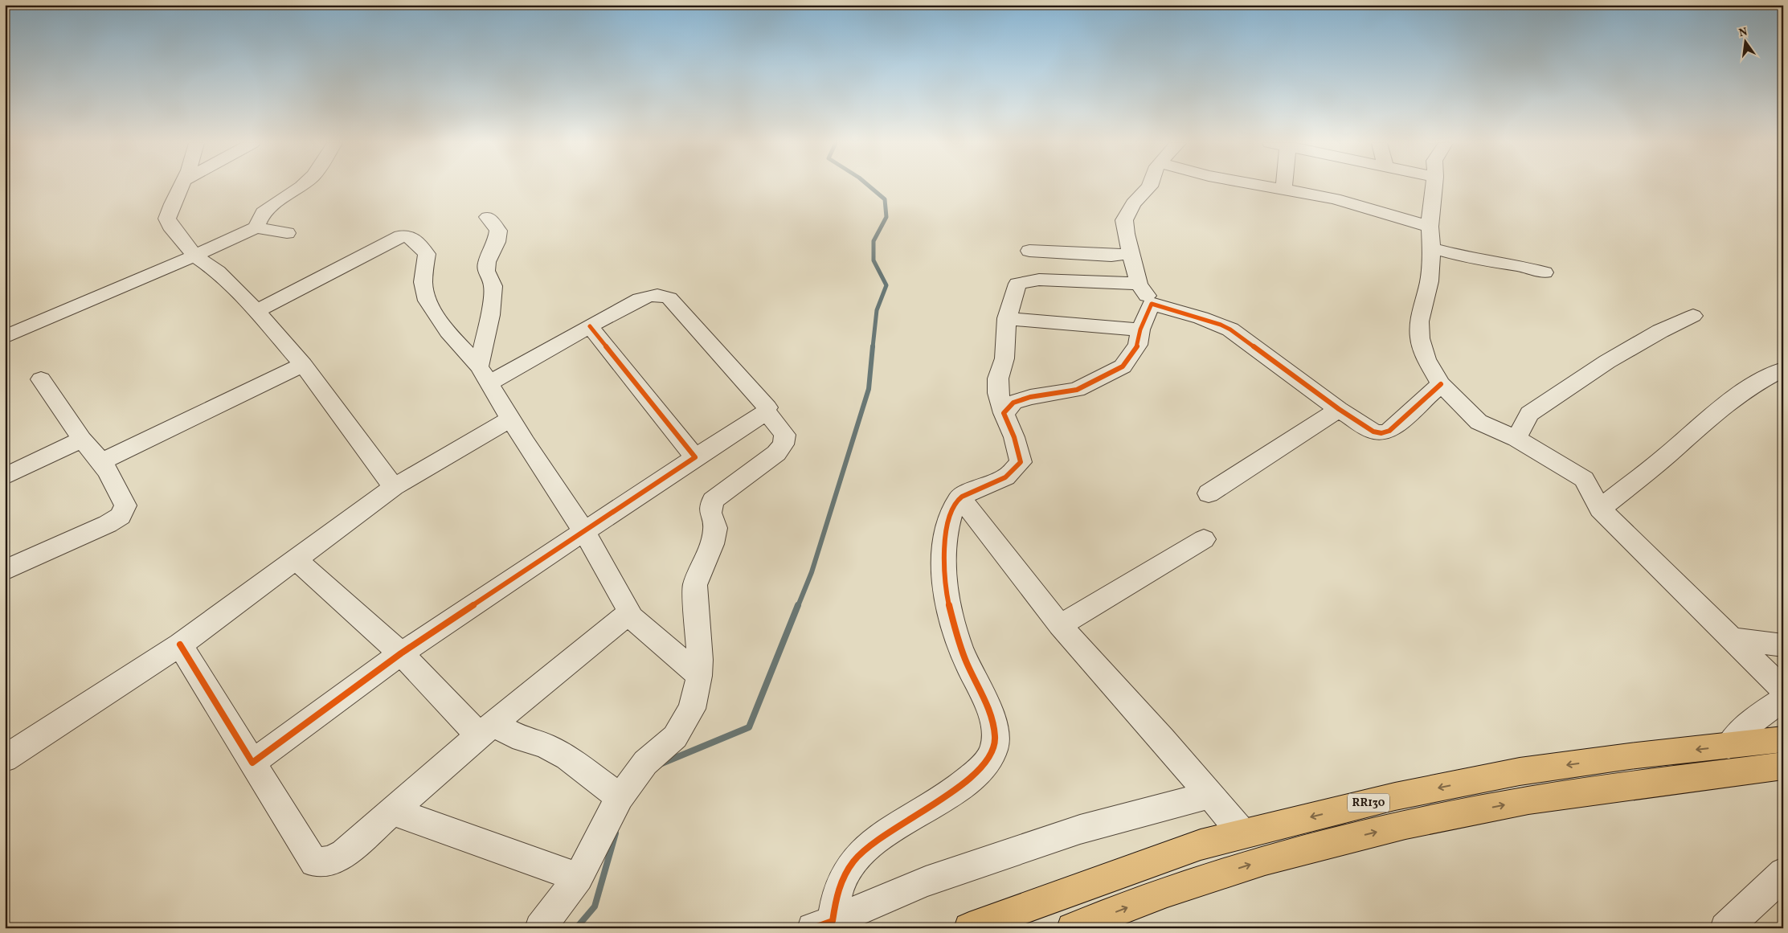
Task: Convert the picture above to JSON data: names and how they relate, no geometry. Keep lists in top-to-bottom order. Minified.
{"streets":{"highway":["RR130"]},"north":"top"}
